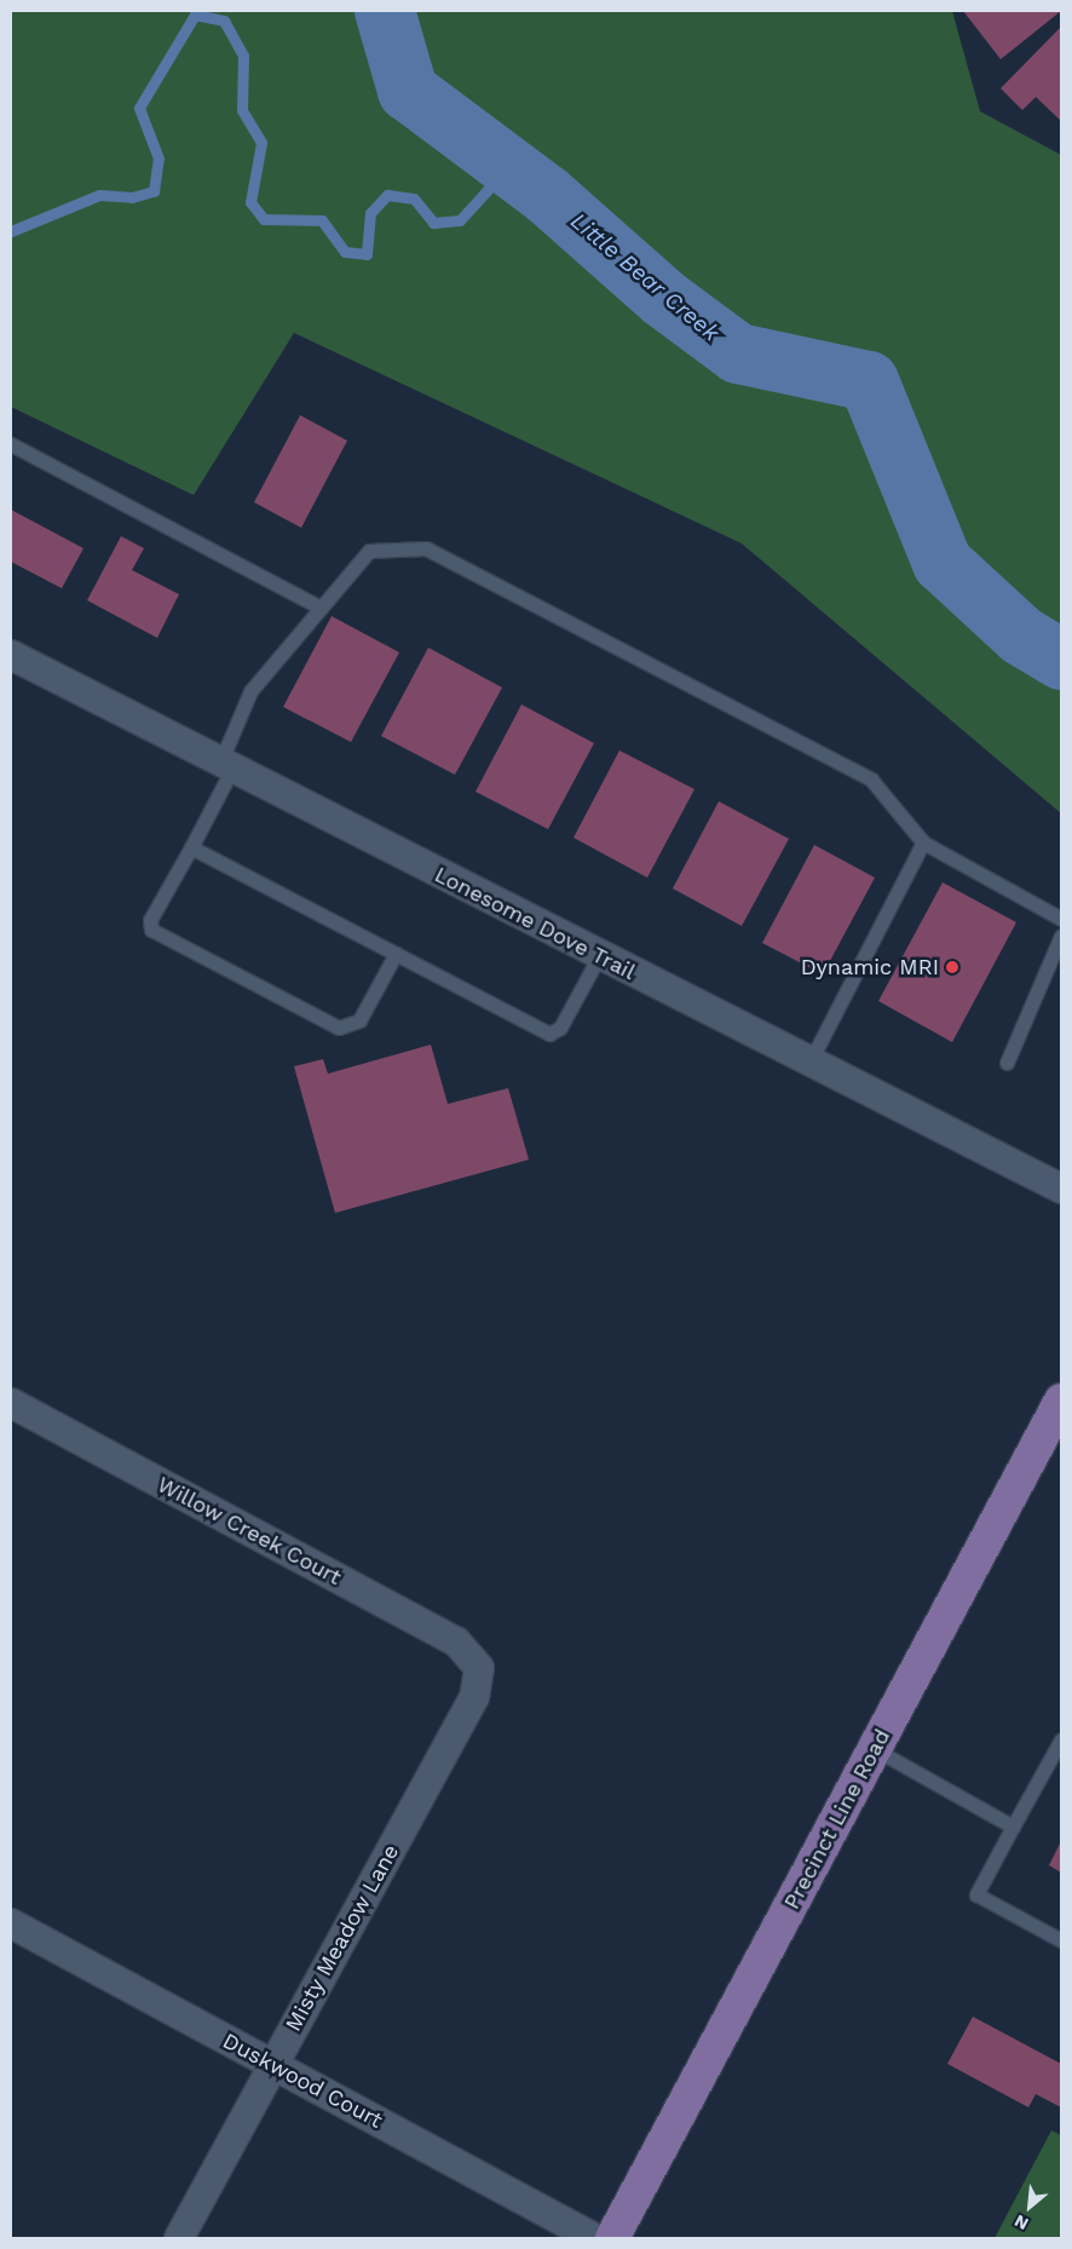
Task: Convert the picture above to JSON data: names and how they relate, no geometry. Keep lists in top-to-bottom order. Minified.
{"streets":{"main road":["Precinct Line Road"],"street":["Lonesome Dove Trail","Willow Creek Court","Misty Meadow Lane","Duskwood Court"]},"crossings":[["Willow Creek Court","Misty Meadow Lane"],["Misty Meadow Lane","Duskwood Court"]],"water":["Little Bear Creek"],"places":["Dynamic MRI"],"north":"bottom left"}
